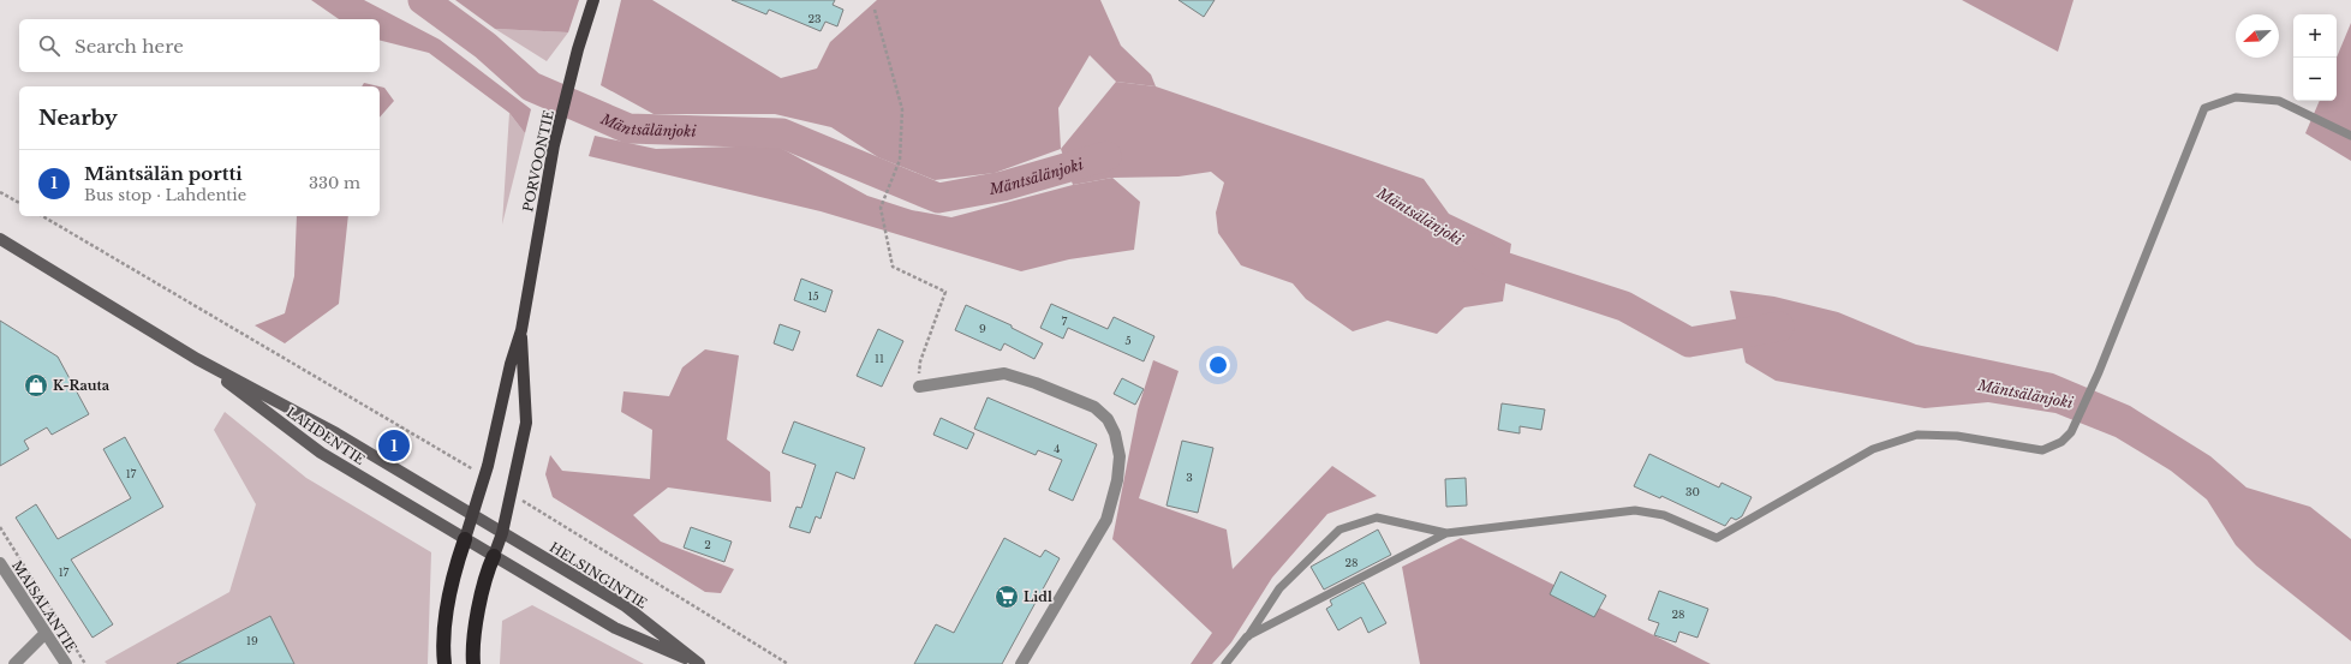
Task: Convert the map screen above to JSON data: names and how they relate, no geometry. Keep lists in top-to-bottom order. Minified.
{"streets":{"main road":["PORVOONTIE","LAHDENTIE","HELSINGINTIE"],"street":["MAISALANTIE"]},"crossings":[["PORVOONTIE","LAHDENTIE"],["PORVOONTIE","HELSINGINTIE"],["LAHDENTIE","HELSINGINTIE"]],"water":["Mäntsälänjoki"],"places":{"shop":["K-Rauta"],"supermarket":["Lidl"]},"house_numbers":["23","15","7","9","5","11","4","17","3","30","2","28","17","28","19"],"north":"bottom left","page":{"map_buttons":["+","−"],"search":"Search here","heading":"Nearby","list":[{"mark":"1","name":"Mäntsälän portti","note":"Bus stop · Lahdentie","value":"330 m"}],"pins":"1"}}
